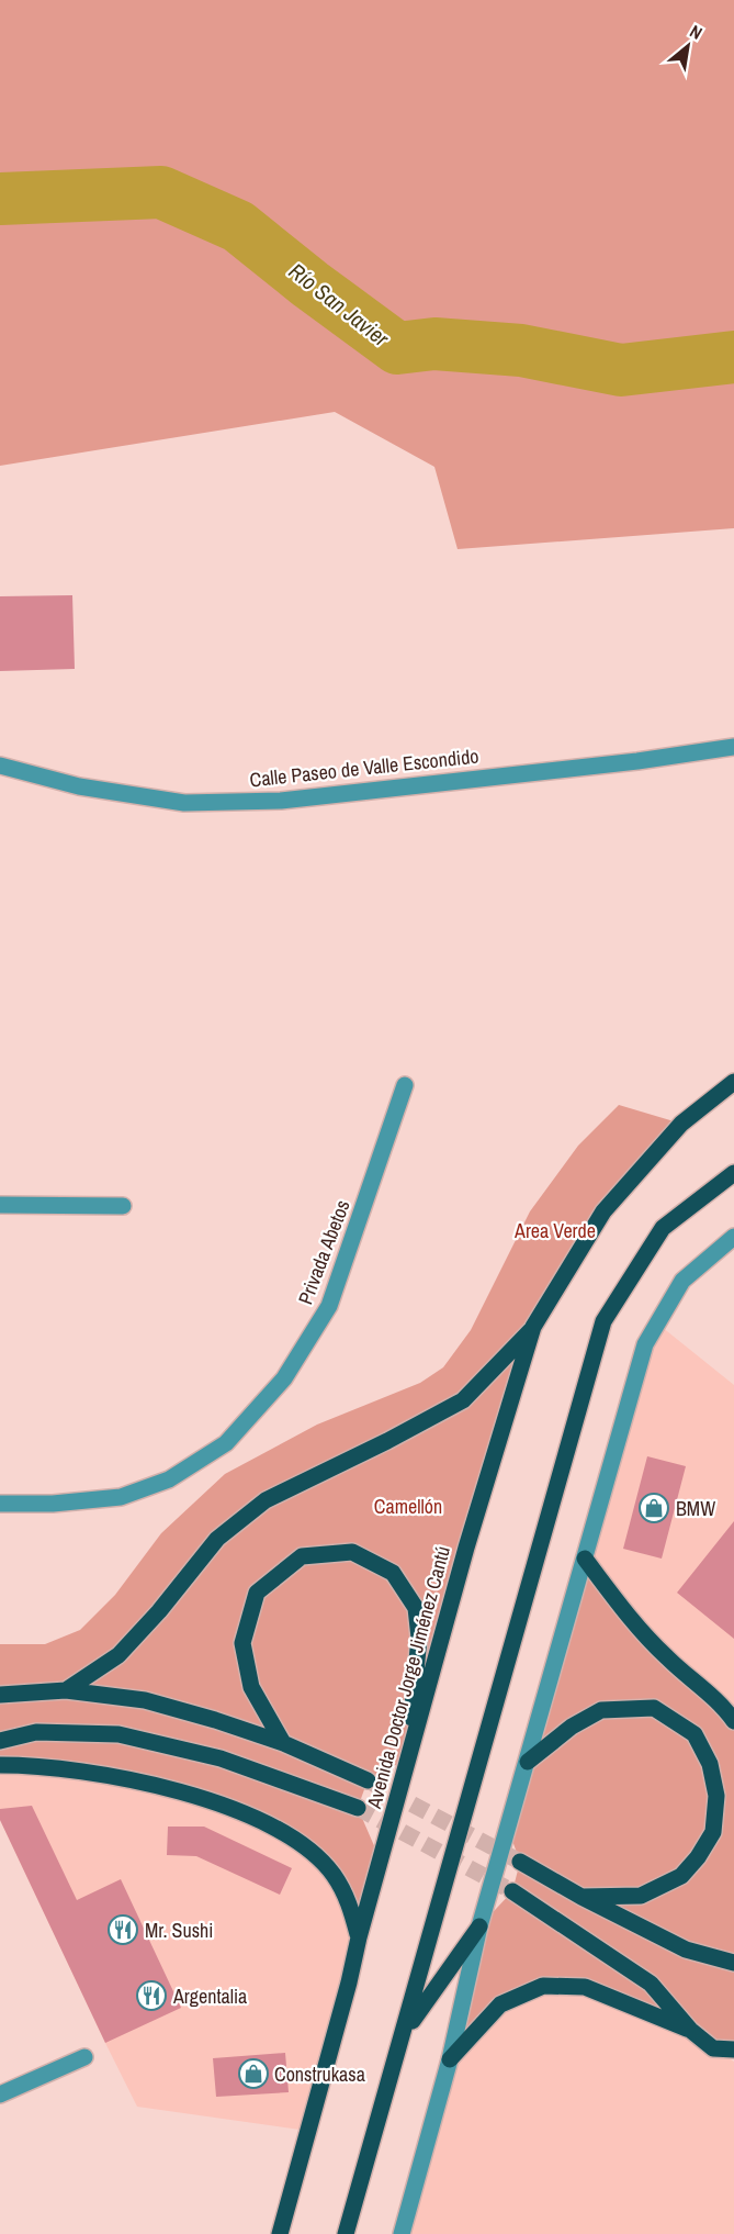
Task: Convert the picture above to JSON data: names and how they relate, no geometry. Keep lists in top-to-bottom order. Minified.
{"streets":{"main road":["Avenida Doctor Jorge Jiménez Cantú"],"street":["Calle Paseo de Valle Escondido","Privada Abetos"]},"water":["Río San Javier"],"parks":["Area Verde","Camellón"],"places":{"shop":["BMW","Construkasa"],"restaurant":["Mr. Sushi","Argentalia"]},"north":"top right"}
